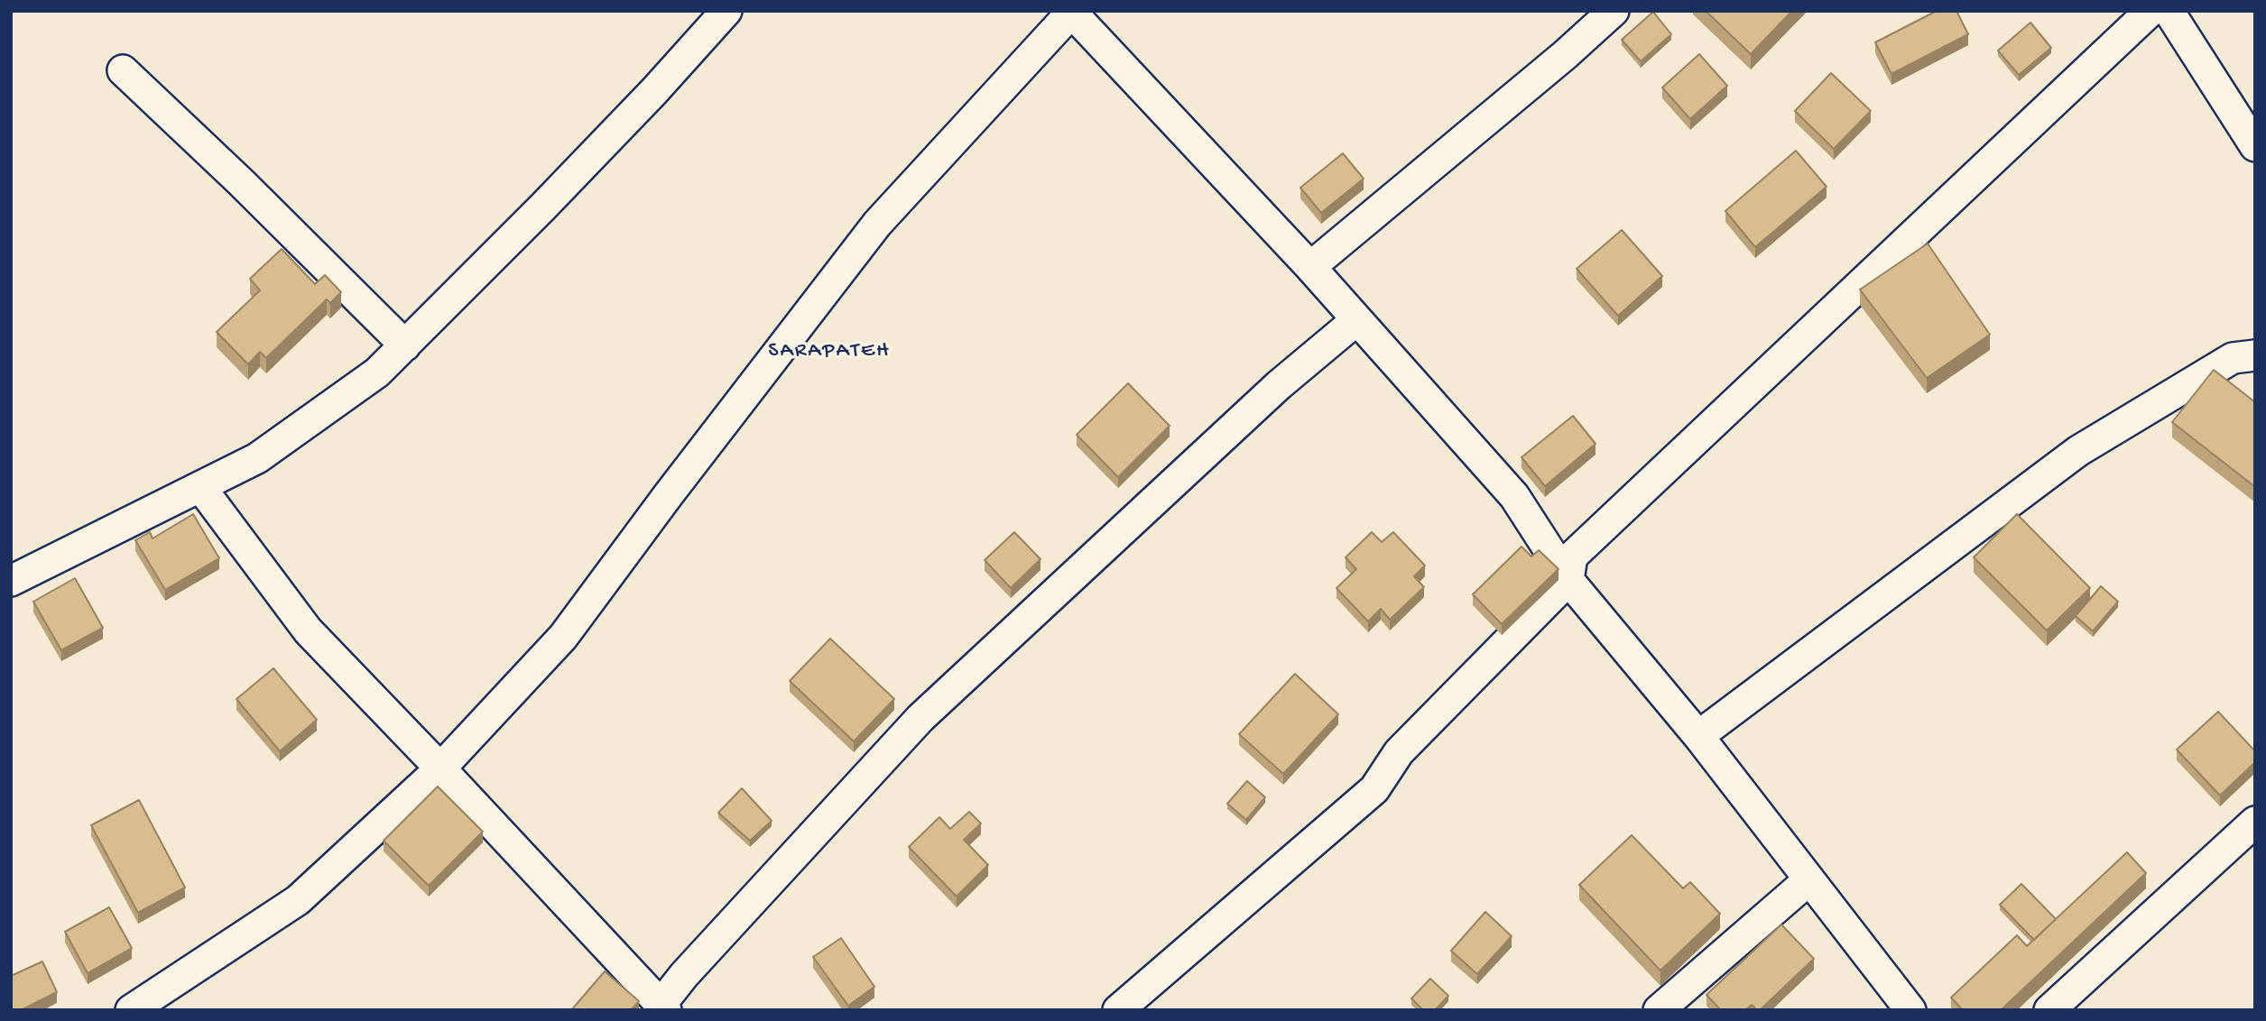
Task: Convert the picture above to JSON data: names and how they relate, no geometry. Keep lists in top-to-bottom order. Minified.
{"districts":["SARAPATEH"]}
